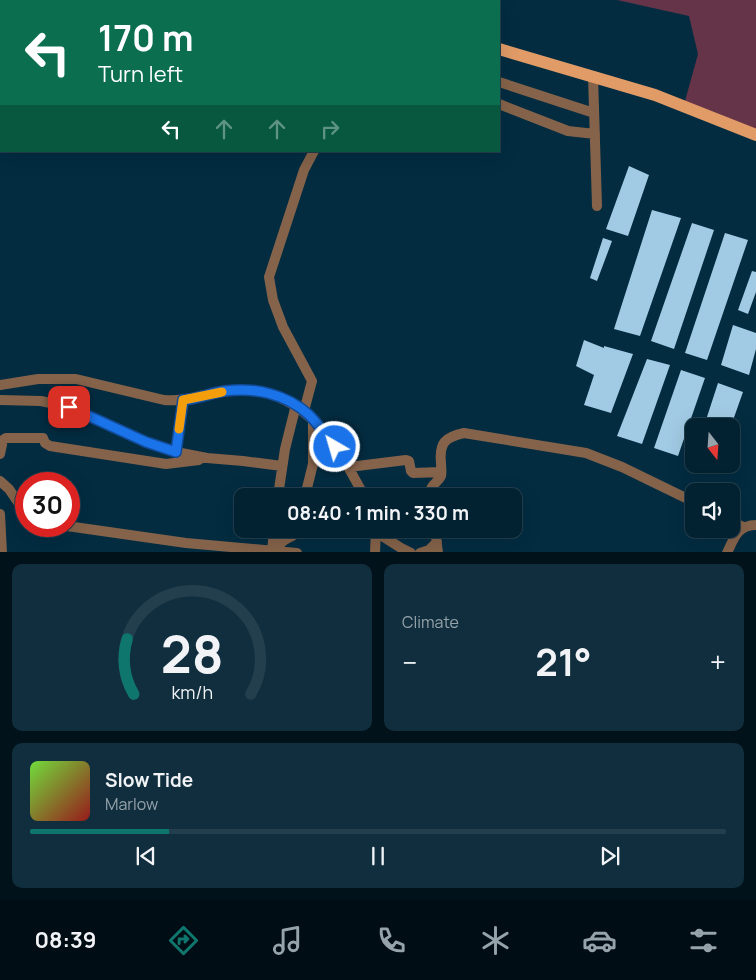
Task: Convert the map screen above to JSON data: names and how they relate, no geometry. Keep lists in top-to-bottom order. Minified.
{"north":"bottom","page":{"turn":["170 m","Turn left"],"limit":"30","trip":"08:40 · 1 min · 330 m","tile":"Climate","heat":["−","21°","+"],"song":["Slow Tide","Marlow"],"tabs":"08:39","gauge":["28","km/h"]}}
